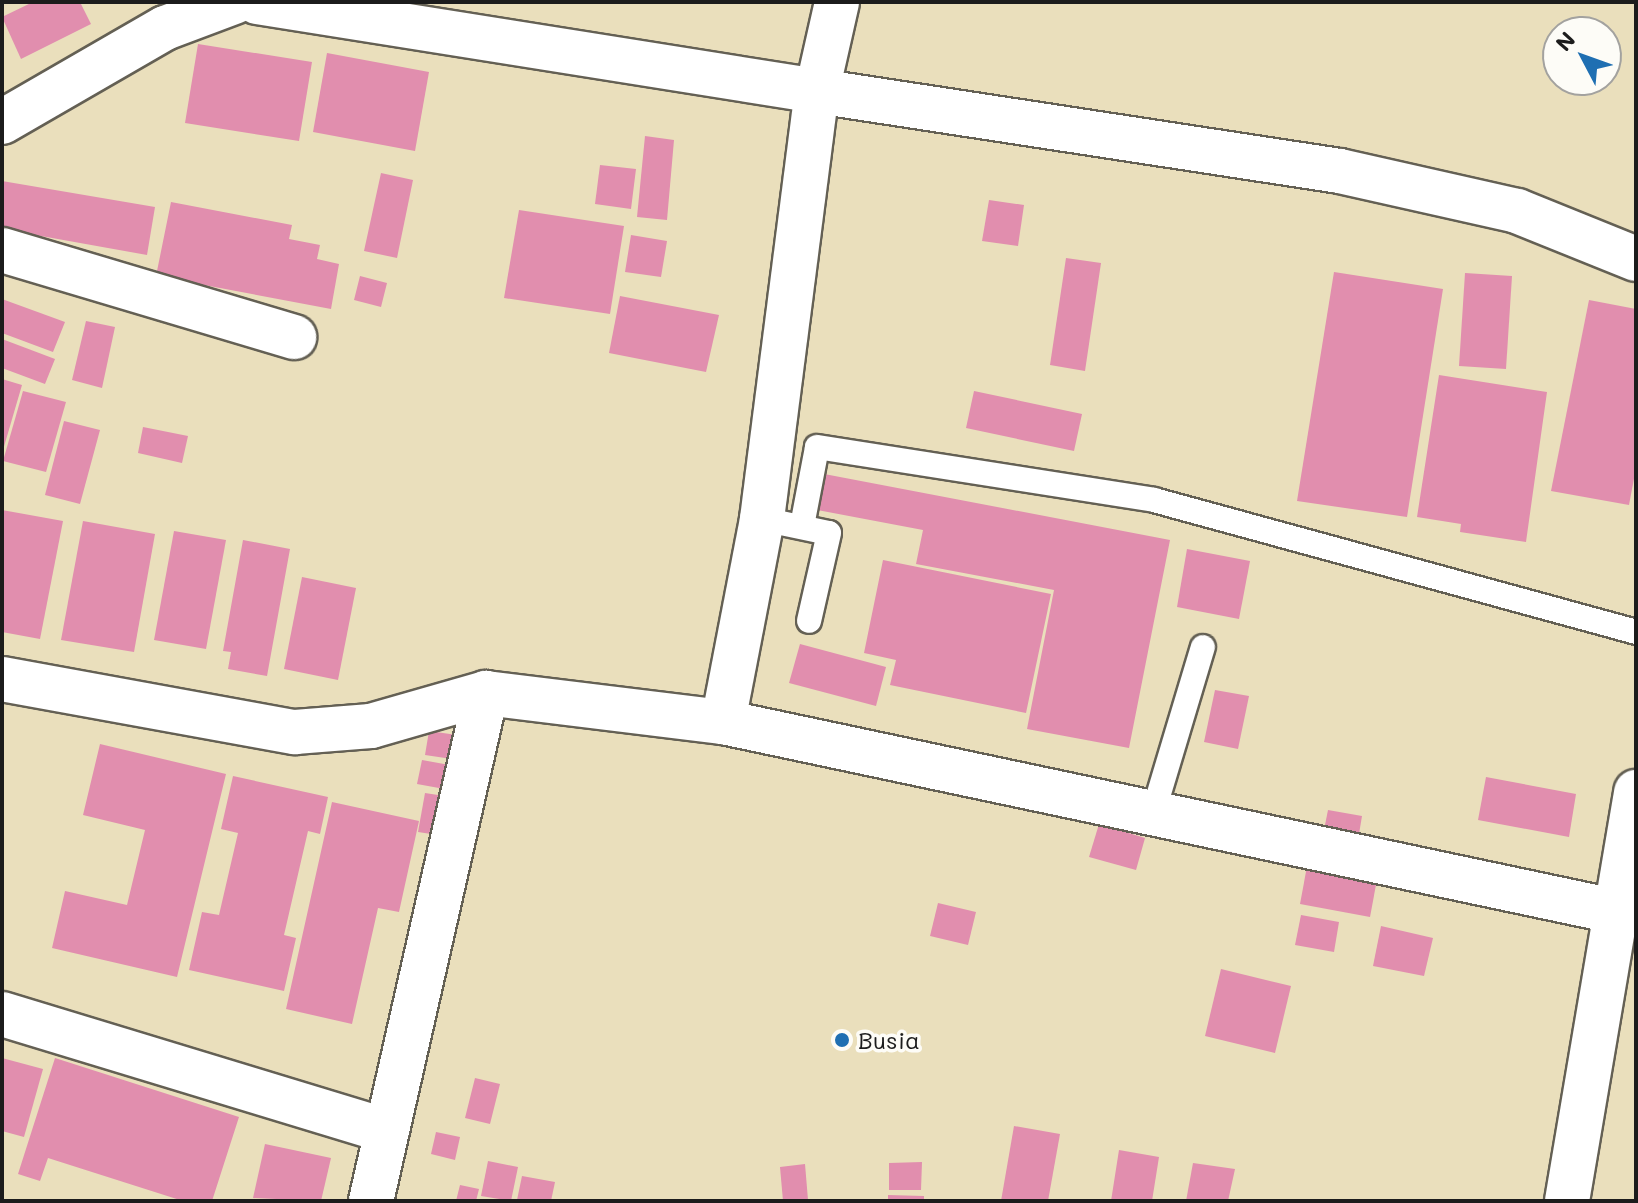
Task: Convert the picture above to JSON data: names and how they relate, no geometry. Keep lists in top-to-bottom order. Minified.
{"places":["Busia"],"north":"top left"}
